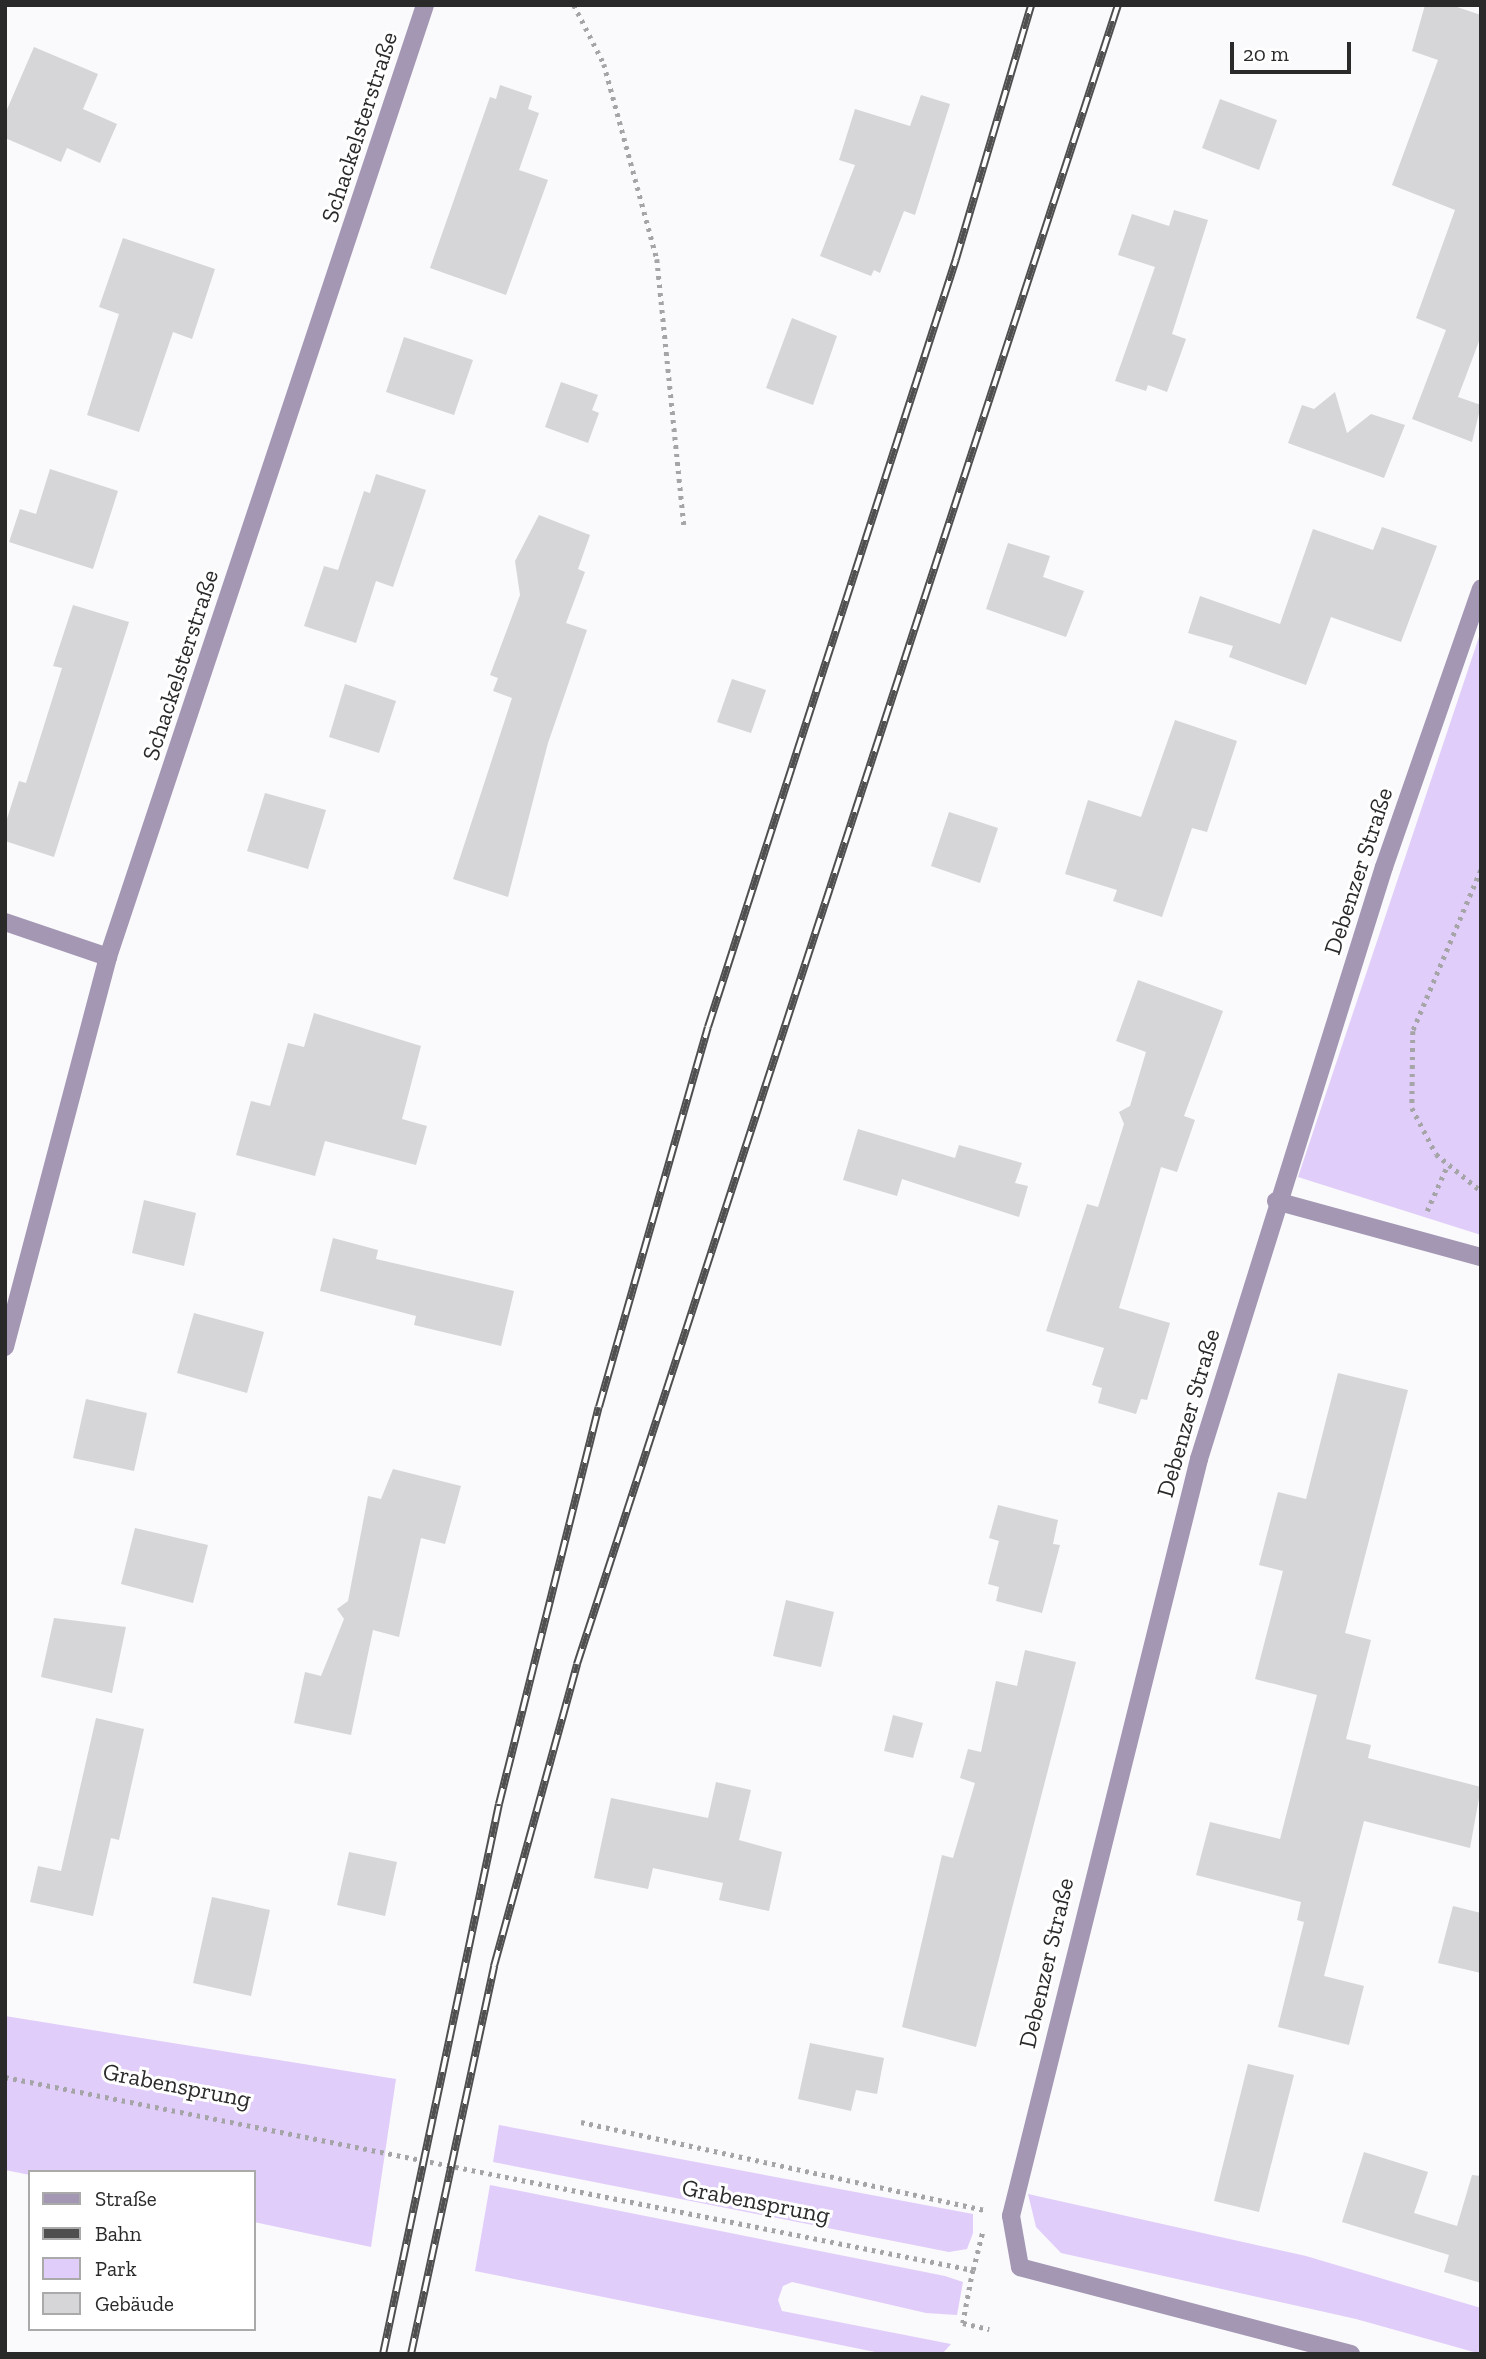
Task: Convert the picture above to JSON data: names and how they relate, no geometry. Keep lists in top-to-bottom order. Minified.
{"streets":{"street":["Schackelsterstraße","Debenzer Straße"],"path":["Grabensprung"]},"legend":["Straße","Bahn","Park","Gebäude"],"scale_bar":"20 m"}
